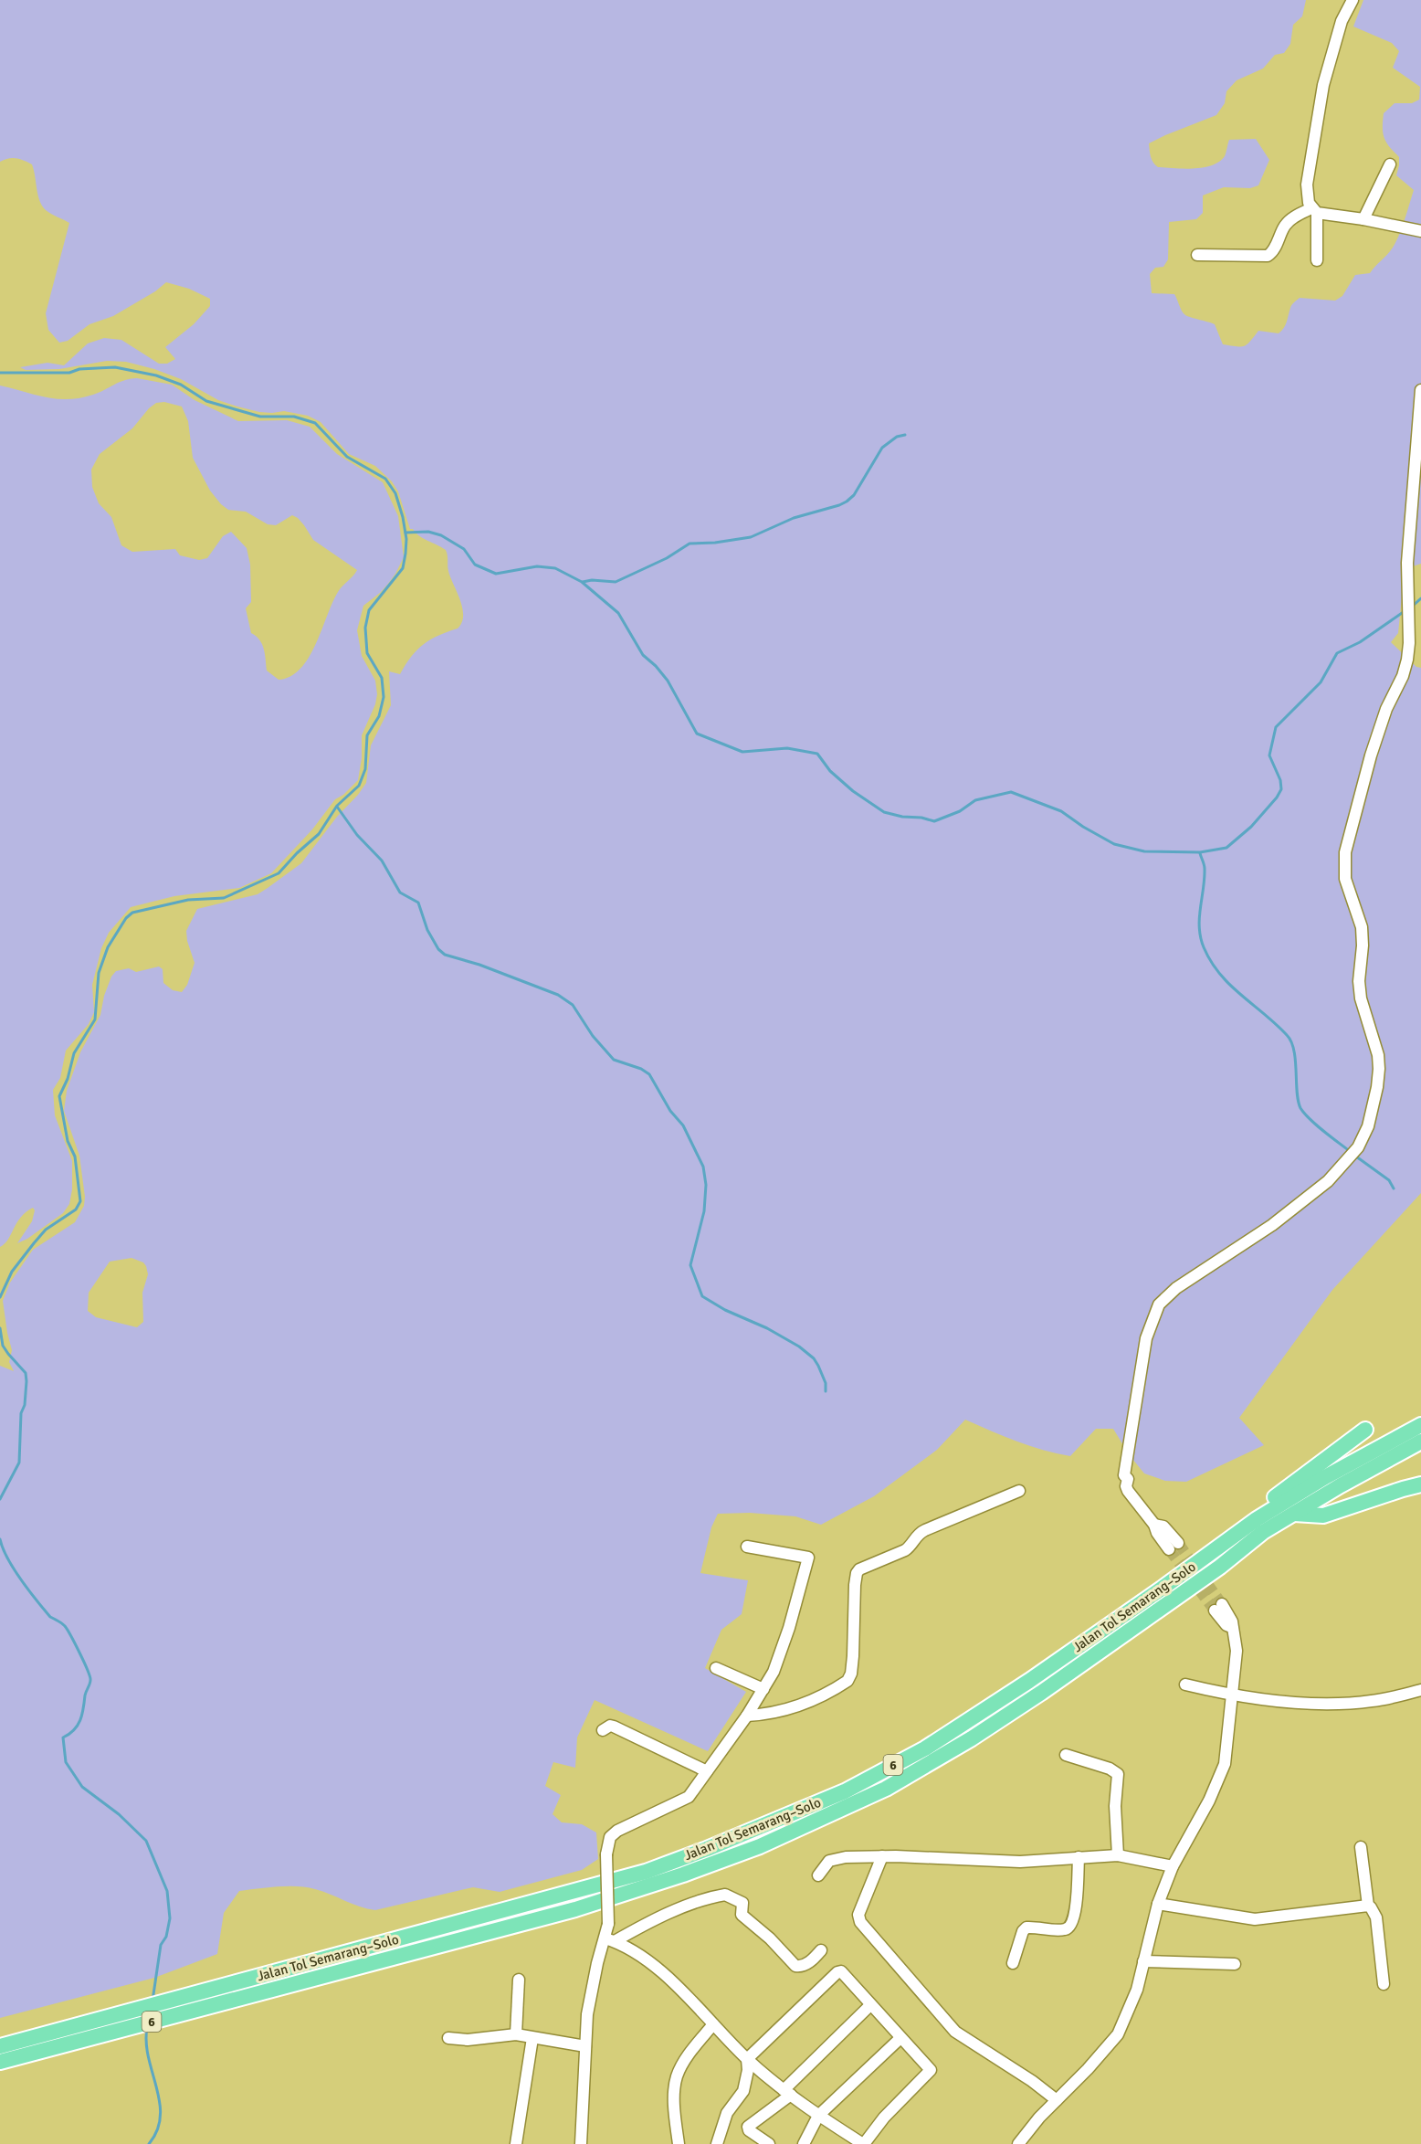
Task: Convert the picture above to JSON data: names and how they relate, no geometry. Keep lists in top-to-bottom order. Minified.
{"streets":{"highway":["Jalan Tol Semarang–Solo","6"]}}
